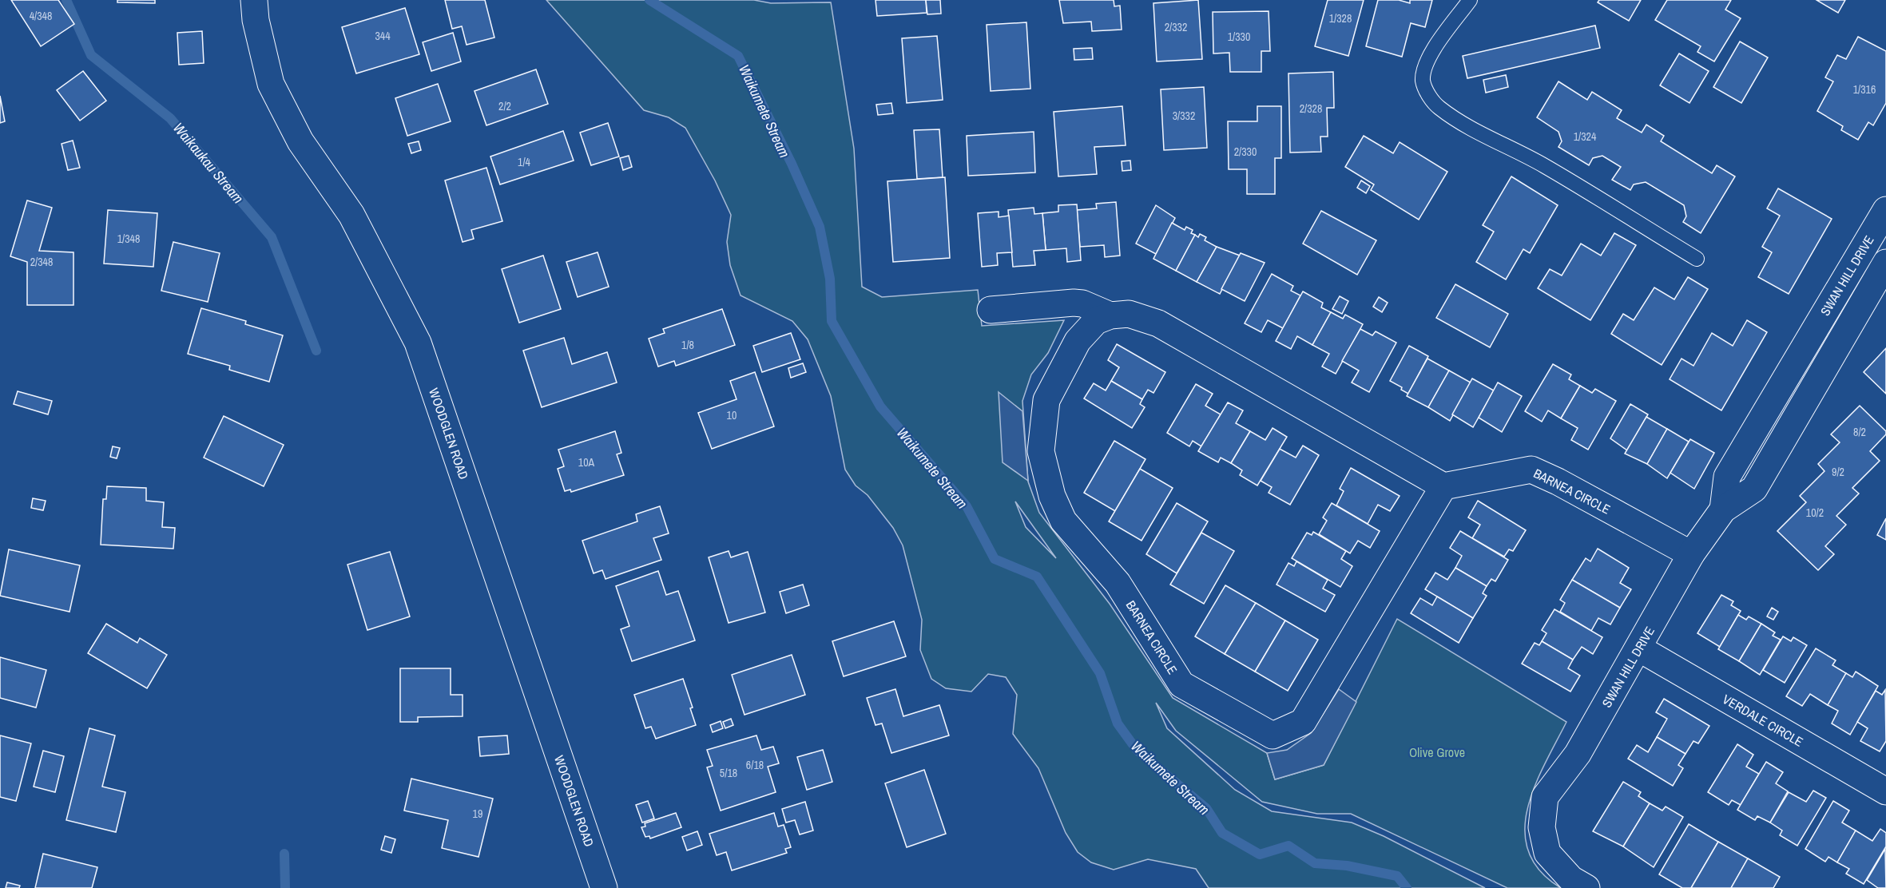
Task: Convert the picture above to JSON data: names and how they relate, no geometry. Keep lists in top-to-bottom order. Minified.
{"streets":{"street":["SWAN HILL DRIVE","WOODGLEN ROAD","BARNEA CIRCLE","VERDALE CIRCLE"]},"crossings":[["SWAN HILL DRIVE","BARNEA CIRCLE"],["SWAN HILL DRIVE","VERDALE CIRCLE"]],"water":["Waikumete Stream","Waikaukau Stream"],"parks":["Olive Grove"],"house_numbers":["4/348","1/328","2/332","344","1/330","1/316","2/2","2/328","3/332","1/324","2/330","1/4","1/348","2/348","1/8","10","8/2","10A","9/2","10/2","6/18","5/18","19"]}
